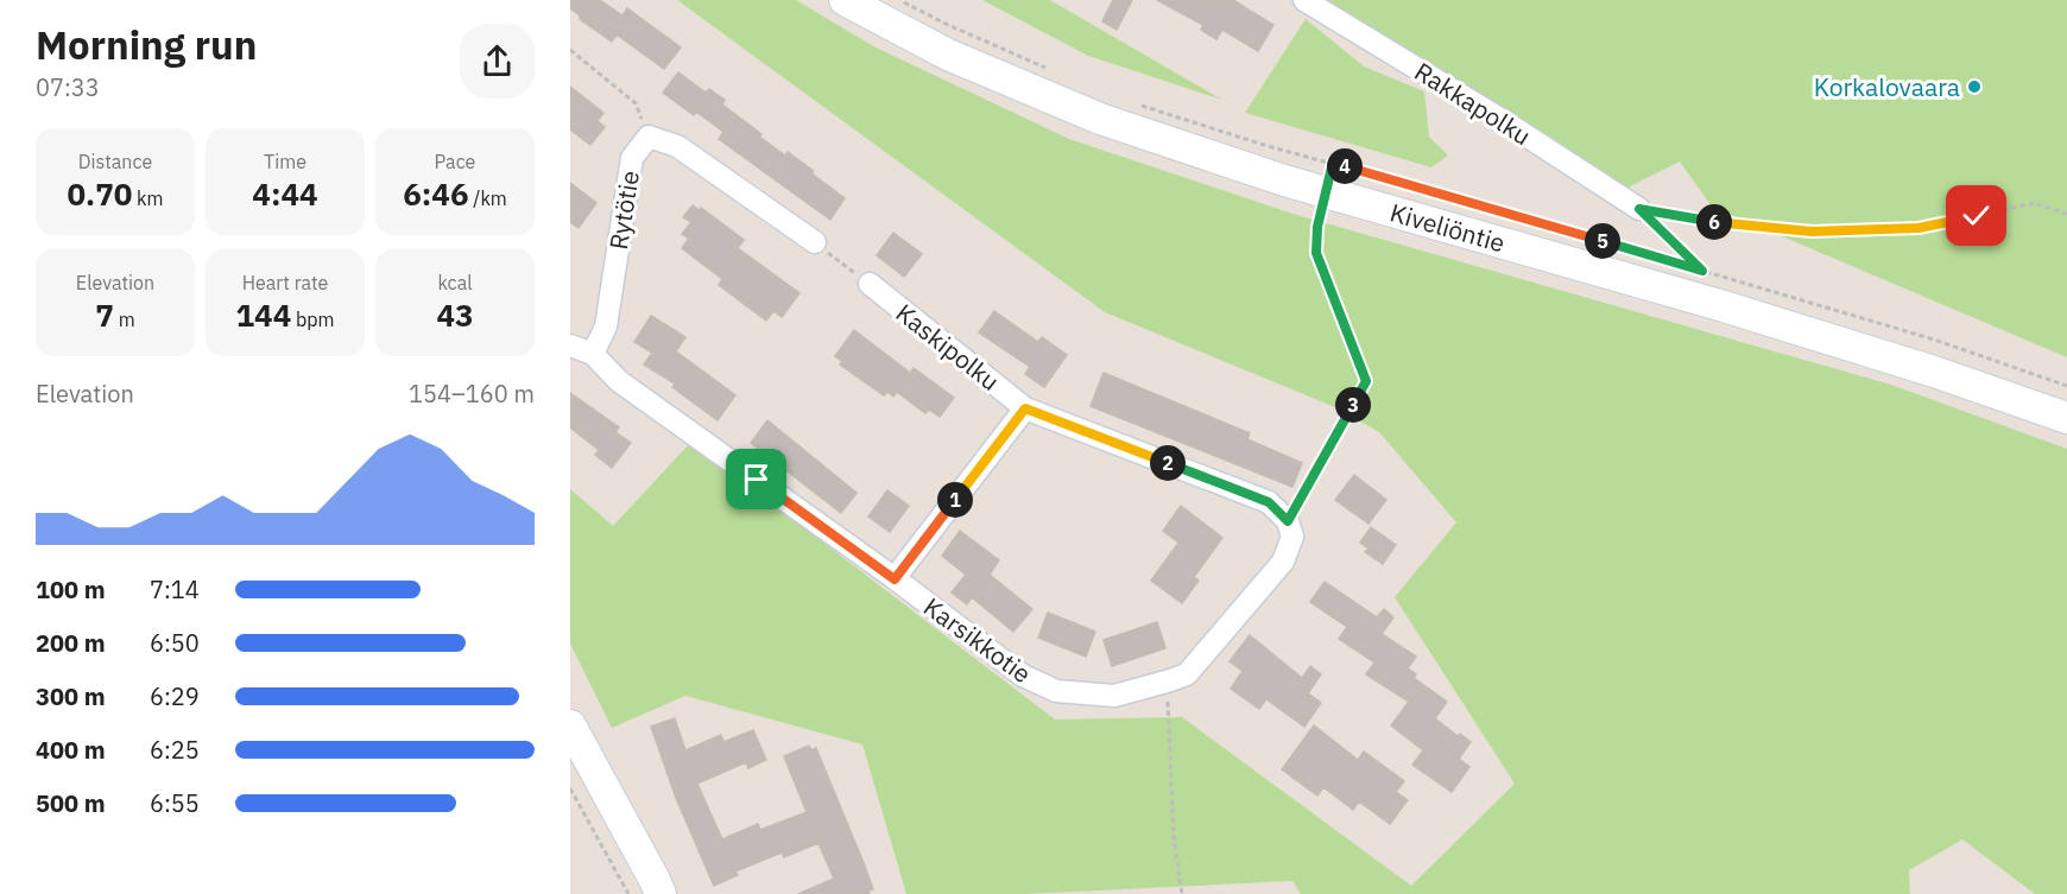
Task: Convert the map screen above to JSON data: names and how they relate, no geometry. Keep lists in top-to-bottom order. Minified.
{"streets":{"street":["Rakkapolku","Rytötie","Kiveliöntie","Kaskipolku","Karsikkotie"]},"crossings":[["Rytötie","Karsikkotie"],["Kaskipolku","Karsikkotie"]],"places":["Korkalovaara"],"page":{"heading":["Morning run","07:33"],"stats":[["Distance","0.70 km"],["Time","4:44"],["Pace","6:46 /km"],["Elevation","7 m"],["Heart rate","144 bpm"],["kcal","43"]],"pins":["4","6","5","3","2","1"],"chart":["Elevation","154–160 m"],"list":[{"name":"100 m","note":"7:14"},{"name":"200 m","note":"6:50"},{"name":"300 m","note":"6:29"},{"name":"400 m","note":"6:25"},{"name":"500 m","note":"6:55"}]}}
